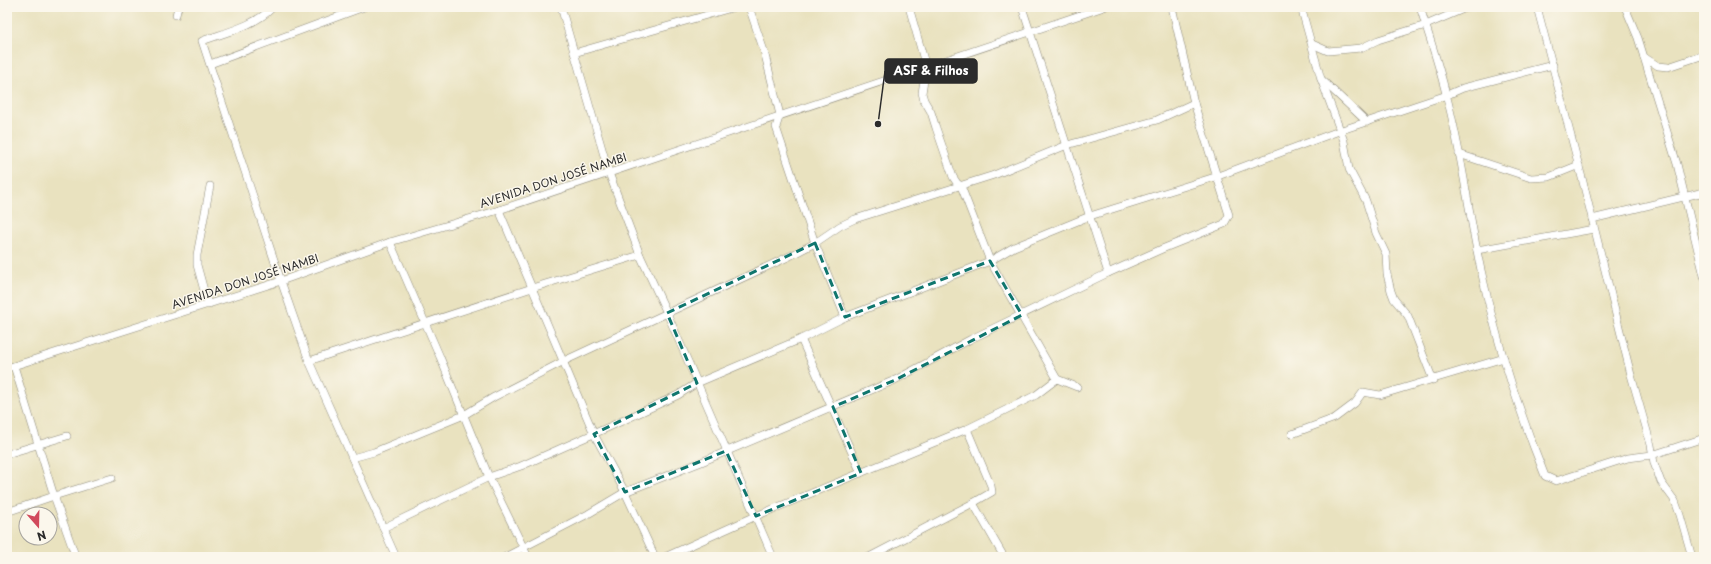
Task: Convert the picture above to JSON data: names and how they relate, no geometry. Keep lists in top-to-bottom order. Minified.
{"streets":{"street":["AVENIDA DON JOSÉ NAMBI"]},"places":["ASF & Filhos"],"north":"bottom"}
